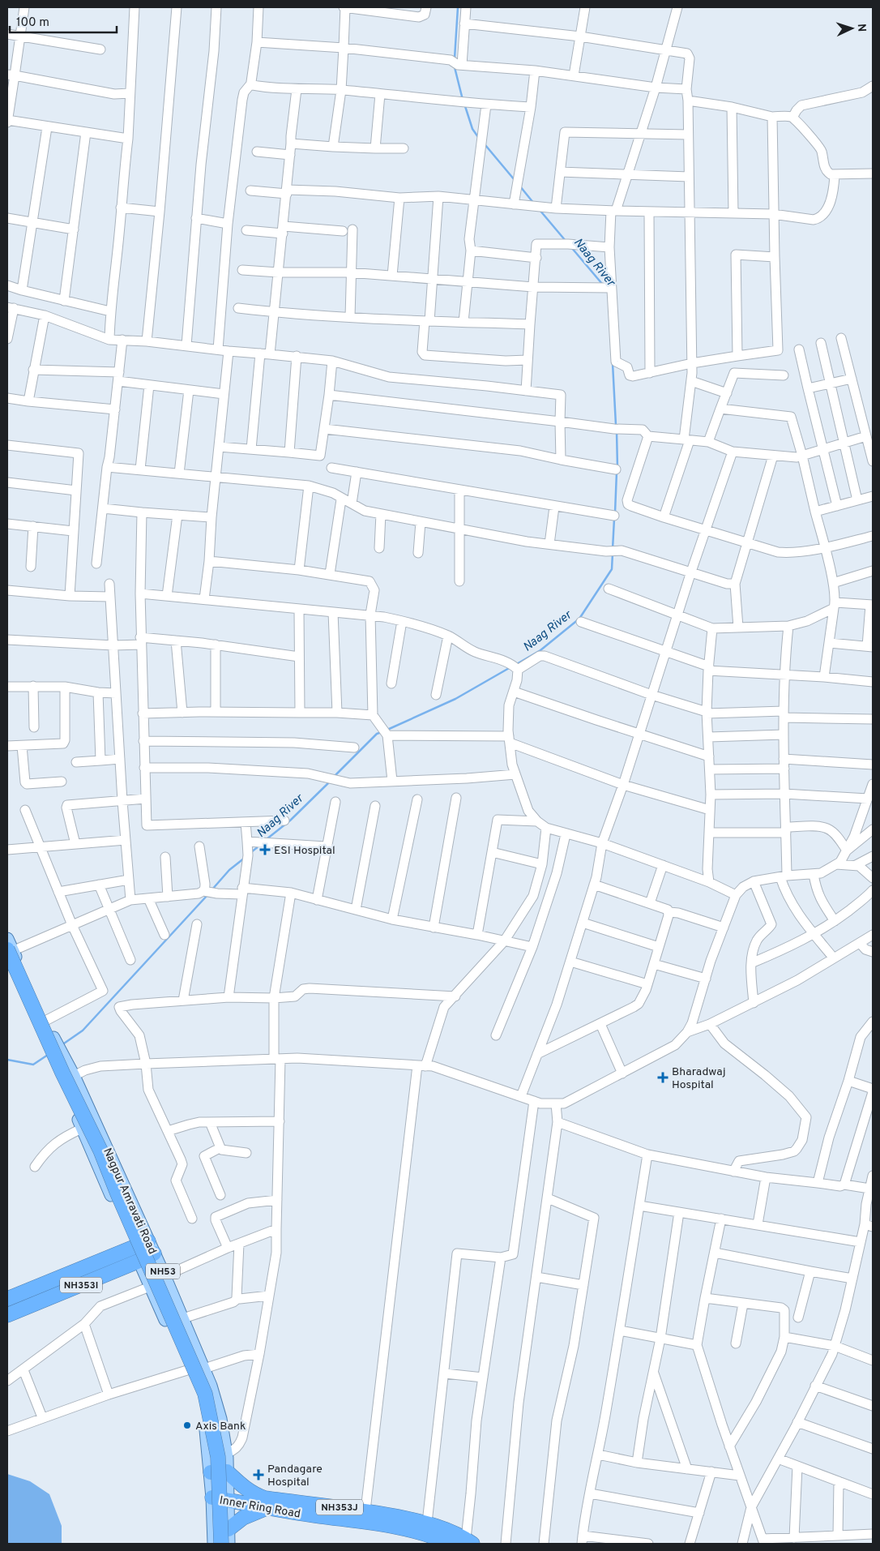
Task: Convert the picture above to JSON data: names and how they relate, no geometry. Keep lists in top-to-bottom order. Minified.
{"streets":{"highway":["NH353I","Inner Ring Road","NH353J"],"main road":["Nagpur Amravati Road","NH53"]},"crossings":[["Nagpur Amravati Road","NH353I"],["Nagpur Amravati Road","Inner Ring Road"]],"water":["Naag River"],"places":{"health":["ESI Hospital","Bharadwaj Hospital","Pandagare Hospital"],"other":["Axis Bank"]},"scale_bar":"100 m","north":"right"}
